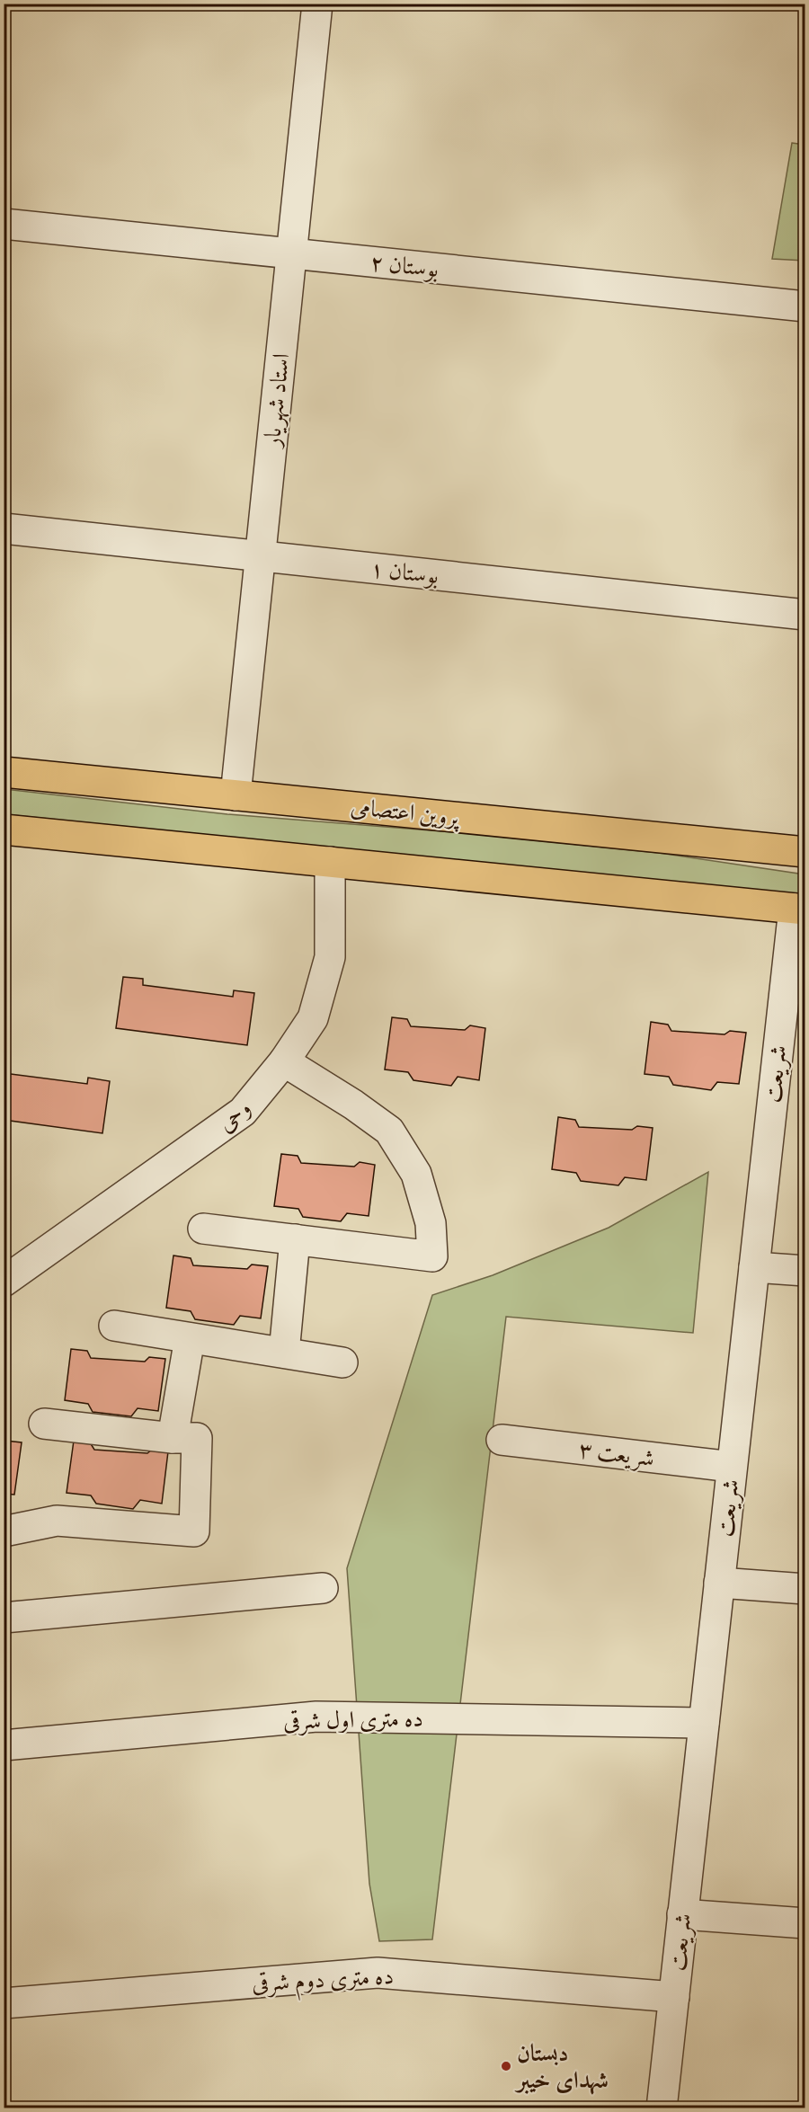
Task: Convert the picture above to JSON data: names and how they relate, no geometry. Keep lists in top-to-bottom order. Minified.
{"streets":{"main road":["پروین اعتصامی"],"street":["بوستان ۲","استاد شهریار","بوستان ۱","شریعت","وحی","شریعت ۳","ده متری اول شرقی","ده متری دوم شرقی"]},"crossings":[["بوستان ۲","استاد شهریار"],["استاد شهریار","بوستان ۱"],["استاد شهریار","پروین اعتصامی"],["شریعت","شریعت ۳"],["شریعت","ده متری اول شرقی"],["شریعت","ده متری دوم شرقی"]],"places":["دبستان شهدای خیبر"]}
